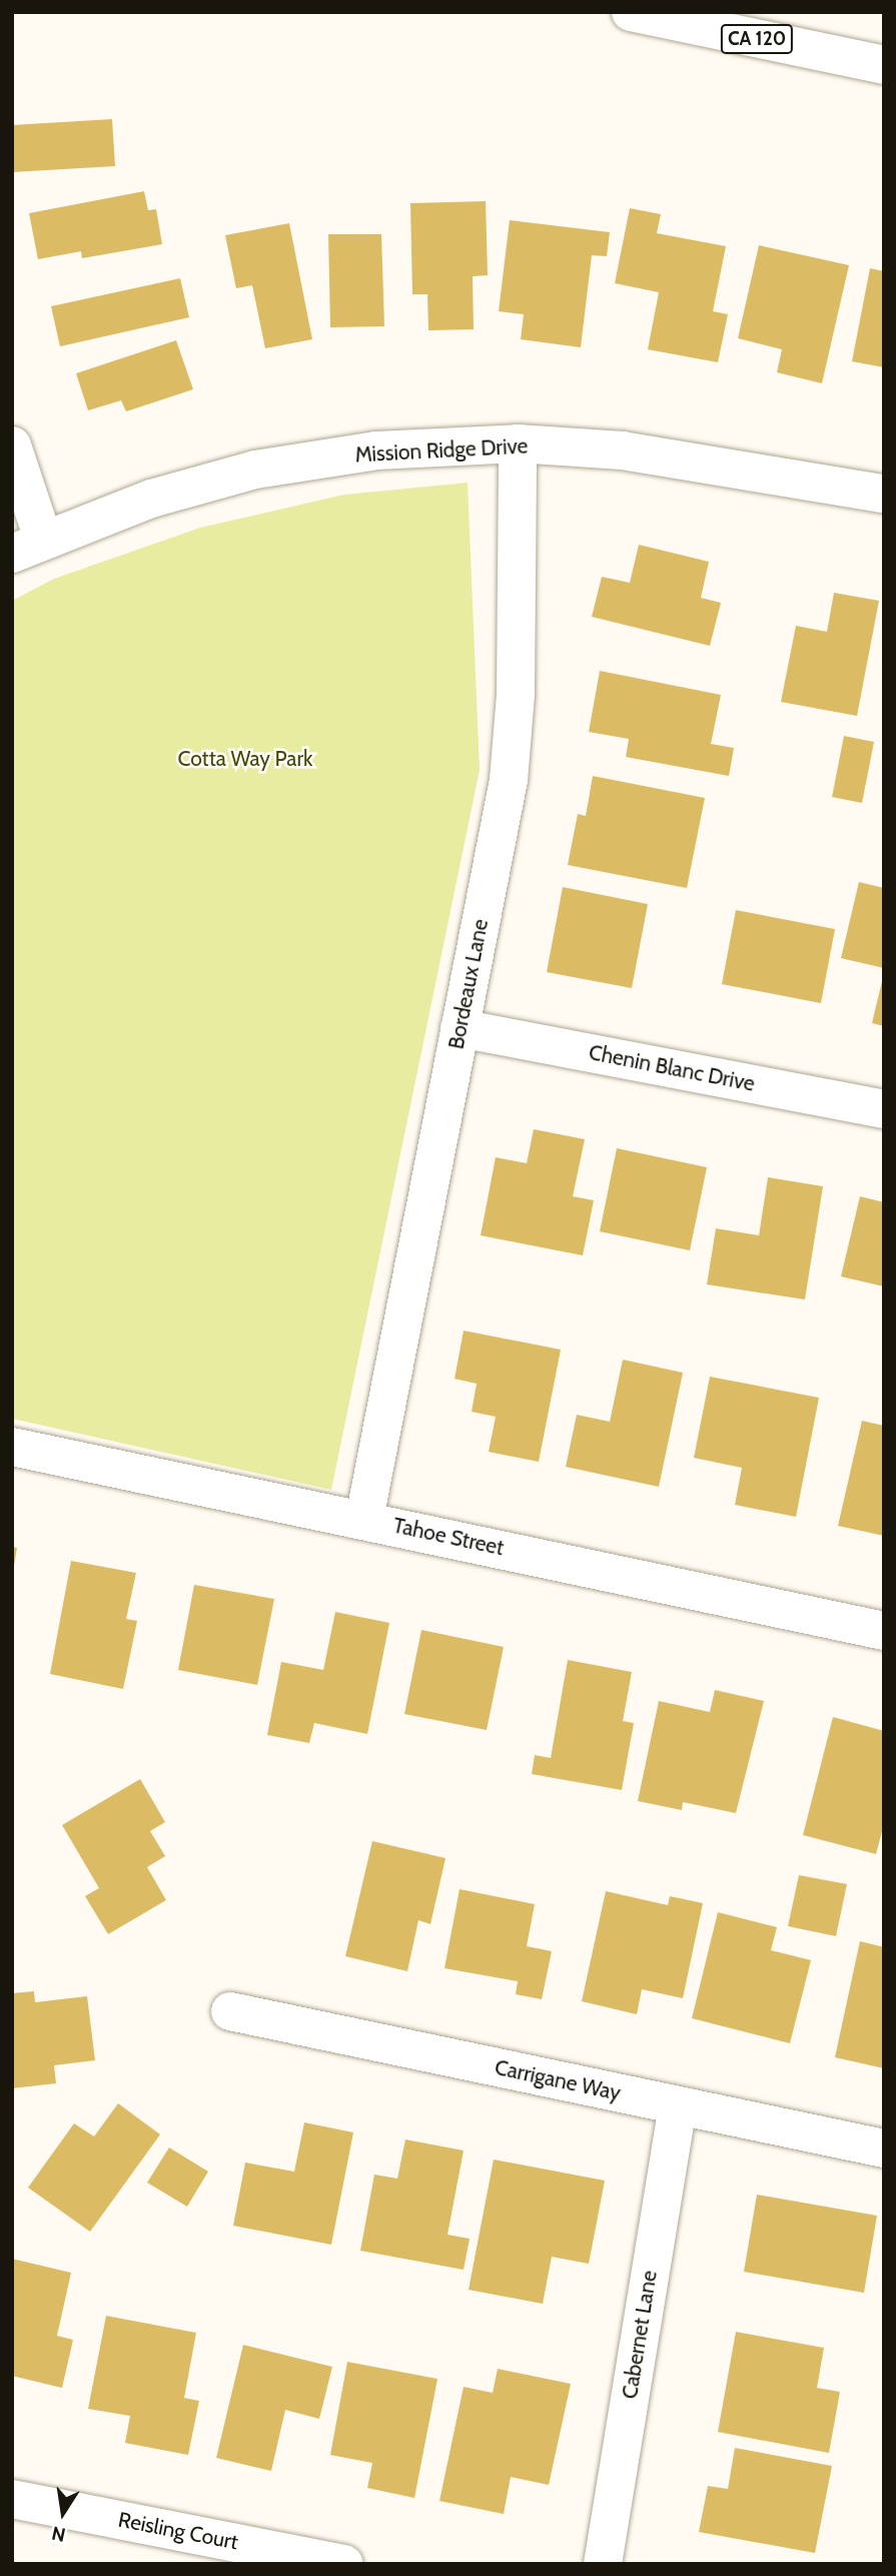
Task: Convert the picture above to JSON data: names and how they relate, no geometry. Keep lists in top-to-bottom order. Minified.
{"streets":{"main road":["CA 120","Mission Ridge Drive","Bordeaux Lane","Chenin Blanc Drive","Tahoe Street","Carrigane Way","Cabernet Lane","Reisling Court"]},"crossings":[["Mission Ridge Drive","Bordeaux Lane"],["Bordeaux Lane","Chenin Blanc Drive"],["Bordeaux Lane","Tahoe Street"],["Carrigane Way","Cabernet Lane"]],"parks":["Cotta Way Park"],"north":"bottom"}
